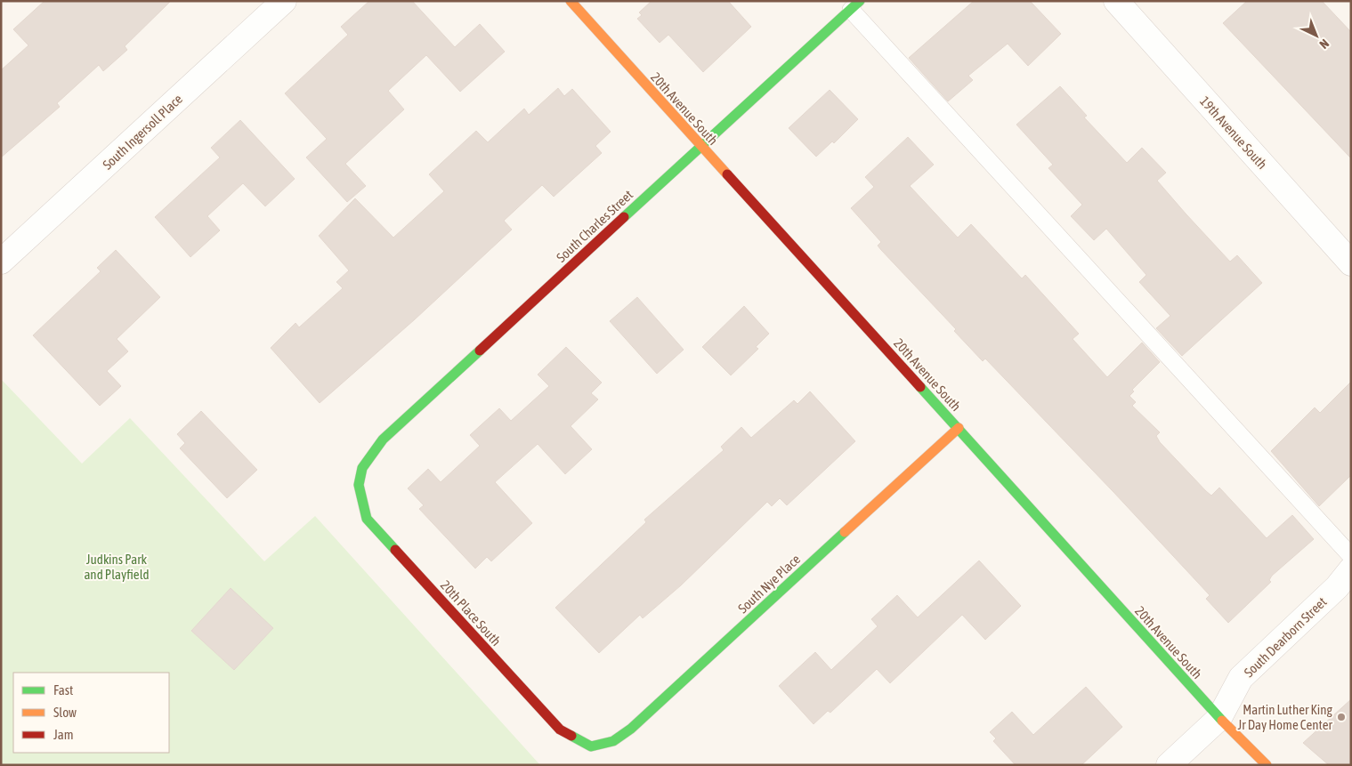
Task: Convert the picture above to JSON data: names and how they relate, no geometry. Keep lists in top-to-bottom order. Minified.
{"streets":{"street":["20th Avenue South","South Ingersoll Place","19th Avenue South","South Charles Street","South Nye Place","20th Place South","South Dearborn Street"]},"crossings":[["20th Avenue South","South Charles Street"],["20th Avenue South","South Nye Place"],["20th Avenue South","South Dearborn Street"],["South Charles Street","20th Place South"],["South Nye Place","20th Place South"]],"parks":["Judkins Park and Playfield"],"places":["Martin Luther King Jr Day Home Center"],"legend":["Fast","Slow","Jam"],"north":"bottom right"}
